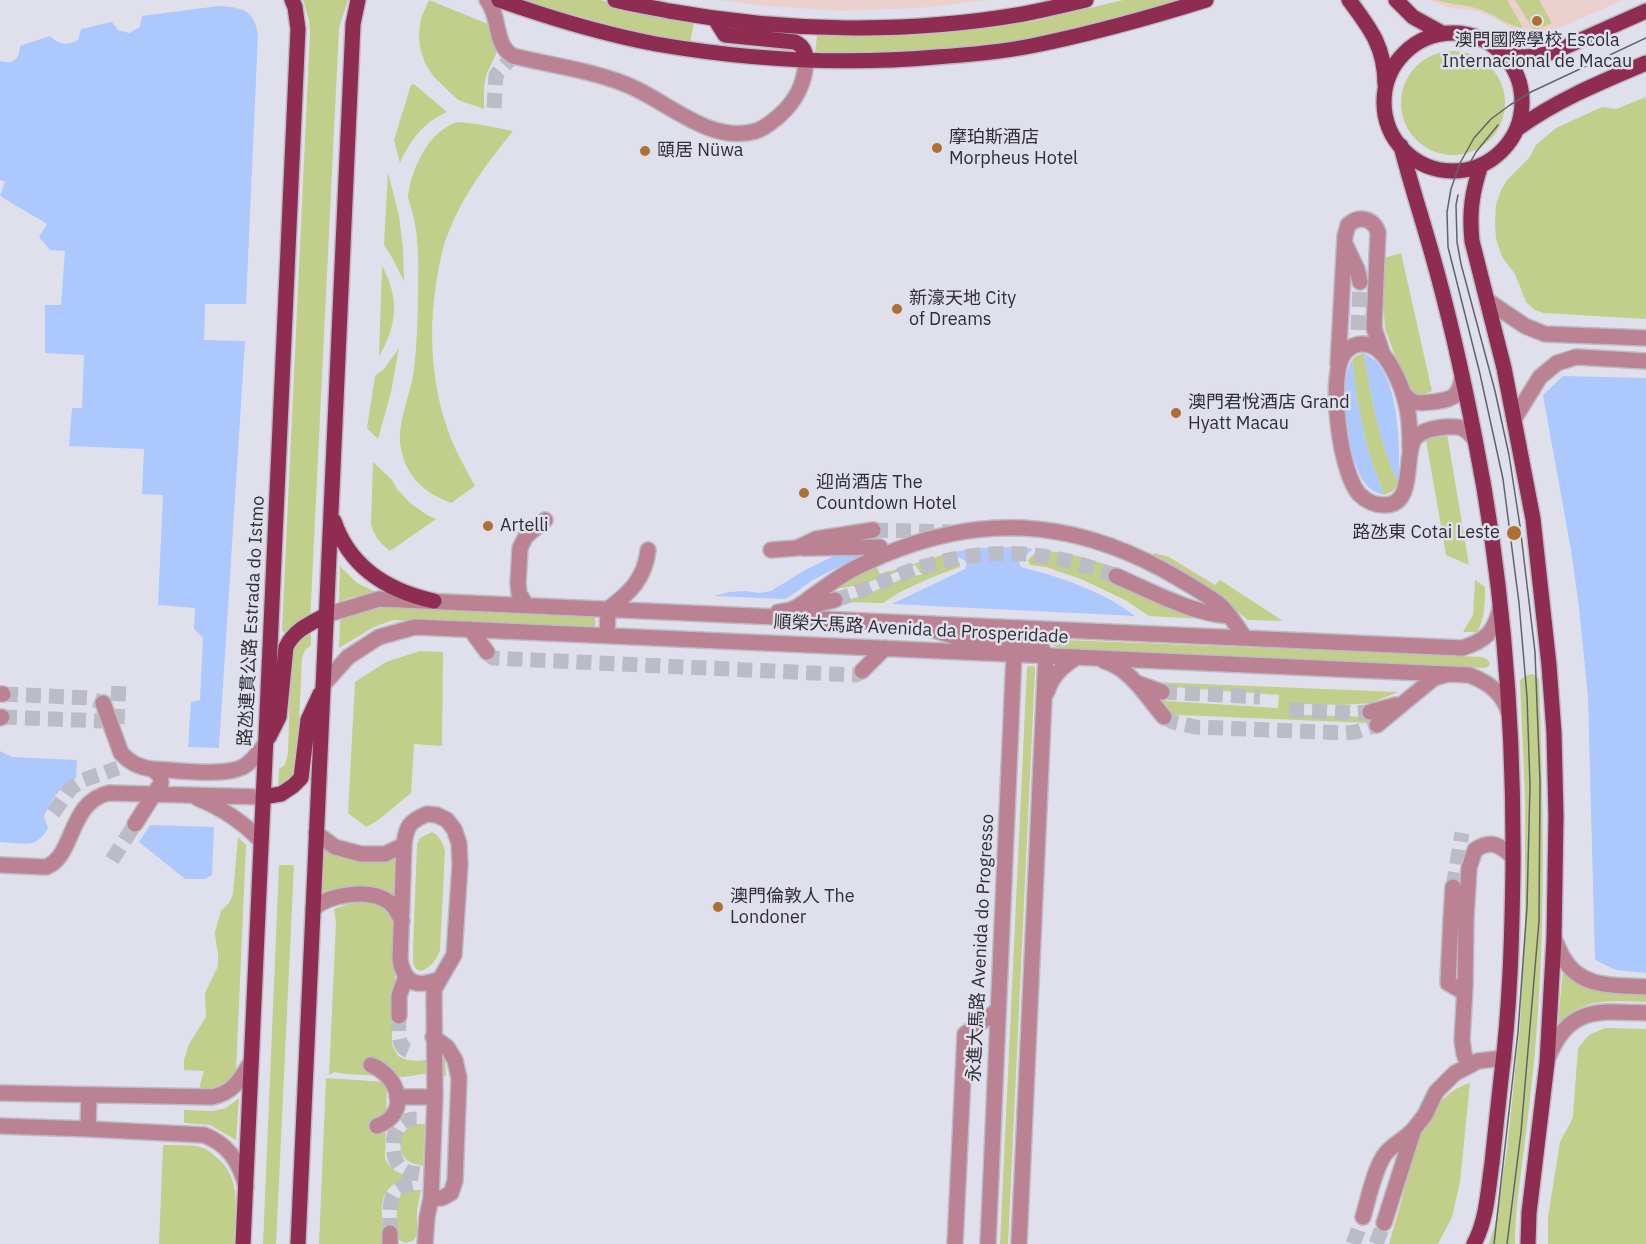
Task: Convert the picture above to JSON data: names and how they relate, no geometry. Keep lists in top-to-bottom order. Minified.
{"streets":{"main road":["路氹連貫公路 Estrada do Istmo"],"street":["順榮大馬路 Avenida da Prosperidade","永進大馬路 Avenida do Progresso"]},"crossings":[["順榮大馬路 Avenida da Prosperidade","永進大馬路 Avenida do Progresso"]],"places":["澳門國際學校 Escola Internacional de Macau","摩珀斯酒店 Morpheus Hotel","頤居 Nüwa","新濠天地 City of Dreams","澳門君悅酒店 Grand Hyatt Macau","迎尚酒店 The Countdown Hotel","Artelli","路氹東 Cotai Leste","澳門倫敦人 The Londoner"]}
